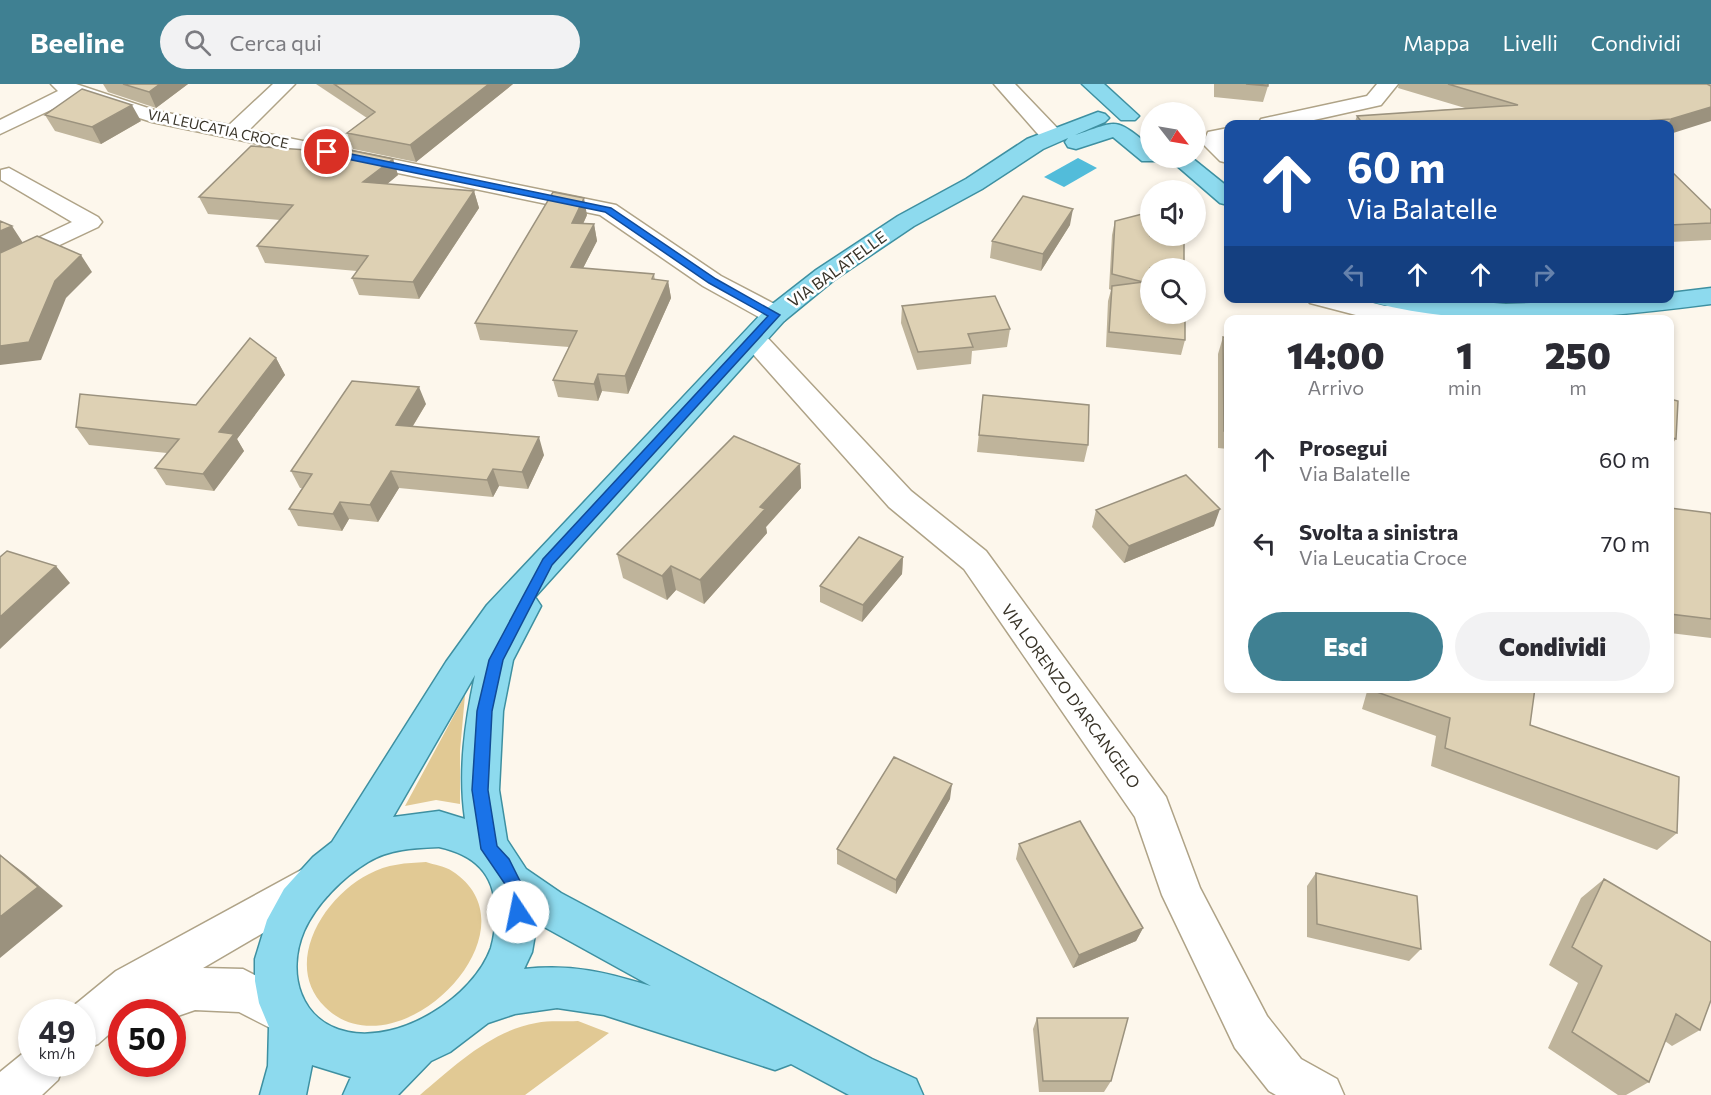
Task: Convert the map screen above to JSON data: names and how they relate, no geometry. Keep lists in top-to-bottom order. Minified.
{"streets":{"main road":["VIA BALATELLE"],"street":["VIA LEUCATIA CROCE","VIA LORENZO D'ARCANGELO"]},"crossings":[["VIA LEUCATIA CROCE","VIA BALATELLE"],["VIA LEUCATIA CROCE","VIA LORENZO D'ARCANGELO"],["VIA BALATELLE","VIA LORENZO D'ARCANGELO"]],"north":"bottom right","page":{"header":"Beeline","search":"Cerca qui","nav":["Mappa","Livelli","Condividi"],"turn":["60 m","Via Balatelle"],"eta":["14:00","Arrivo","1","min","250","m"],"list":[{"name":"Prosegui","note":"Via Balatelle","value":"60 m"},{"name":"Svolta a sinistra","note":"Via Leucatia Croce","value":"70 m"}],"buttons":["Esci","Condividi"],"speed":"49 km/h","limit":"50"}}
